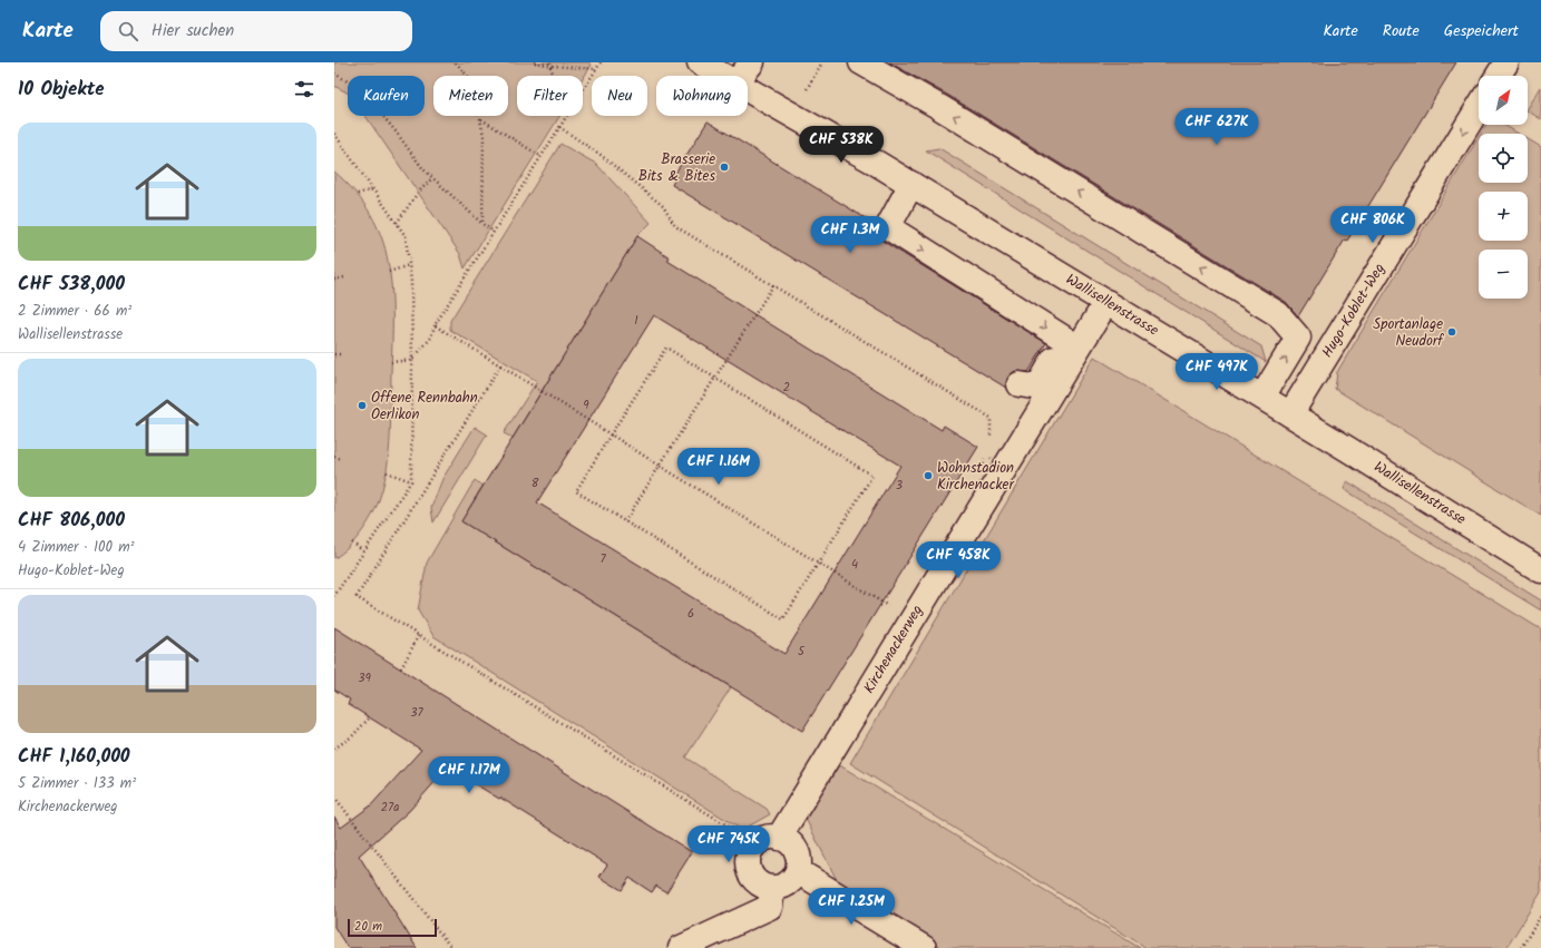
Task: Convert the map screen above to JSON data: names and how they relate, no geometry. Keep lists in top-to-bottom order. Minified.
{"streets":{"street":["Wallisellenstrasse","Hugo-Koblet-Weg","Kirchenackerweg"]},"crossings":[["Wallisellenstrasse","Hugo-Koblet-Weg"],["Wallisellenstrasse","Kirchenackerweg"]],"one_way":["Hugo-Koblet-Weg"],"places":["Brasserie Bits & Bites","Sportanlage Neudorf","Offene Rennbahn Oerlikon","Wohnstadion Kirchenacker"],"house_numbers":["1","2","9","8","3","7","4","6","5","39","37","27a"],"scale_bar":"20 m","north":"top right","page":{"header":"Karte","search":"Hier suchen","nav":["Karte","Route","Gespeichert"],"heading":"10 Objekte","map_buttons":["+","−"],"chip":["Kaufen","Mieten","Filter","Neu","Wohnung"],"price":["CHF 627K","CHF 538K","CHF 806K","CHF 1.3M","CHF 497K","CHF 1.16M","CHF 458K","CHF 1.17M","CHF 745K","CHF 1.25M"],"list":[{"name":"CHF 538,000","note":"2 Zimmer · 66 m² · Wallisellenstrasse"},{"name":"CHF 806,000","note":"4 Zimmer · 100 m² · Hugo-Koblet-Weg"},{"name":"CHF 1,160,000","note":"5 Zimmer · 133 m² · Kirchenackerweg"}],"scale":"20 m"}}
